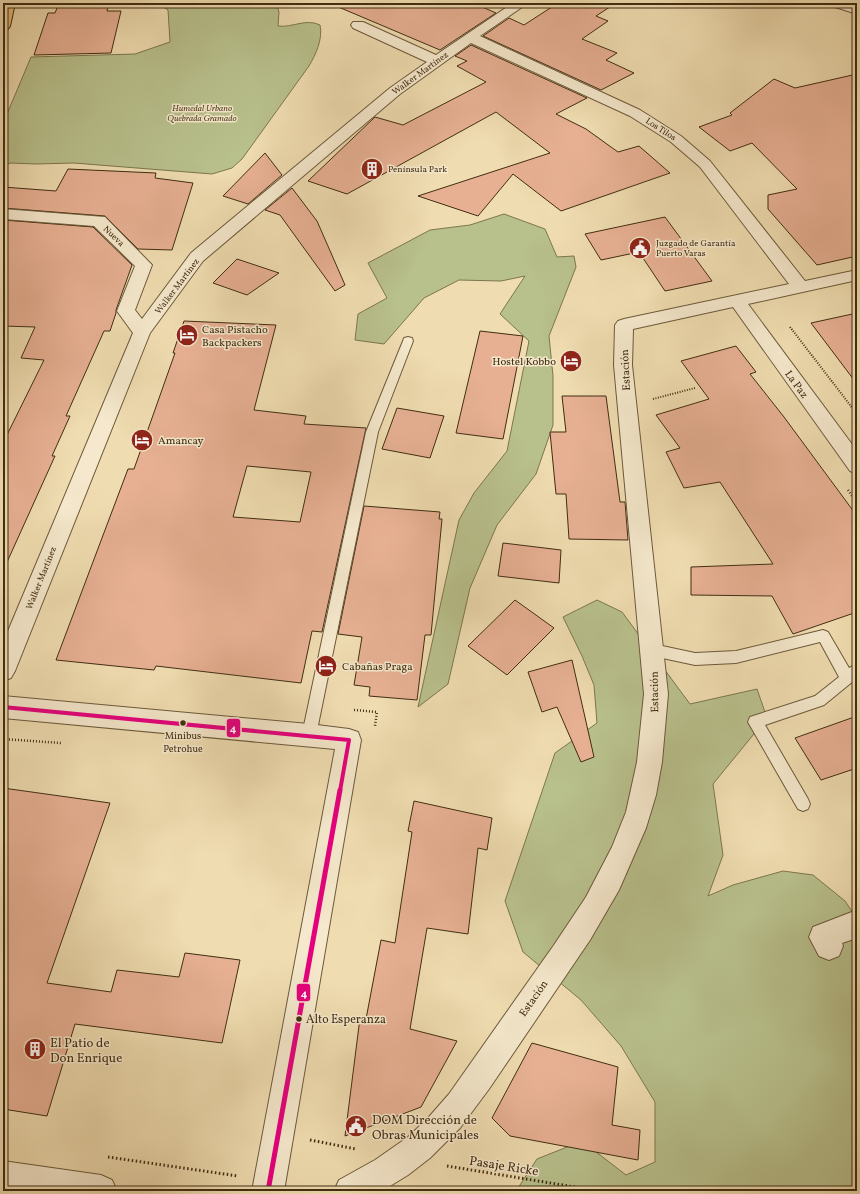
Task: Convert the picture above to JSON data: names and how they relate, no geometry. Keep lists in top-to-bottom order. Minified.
{"streets":{"street":["Walker Martínez","Los Tilos","Nueva","Estación","La Paz"],"path":["Pasaje Ricke"]},"crossings":[["Walker Martínez","Los Tilos"],["Walker Martínez","Nueva"],["Los Tilos","Estación"],["Estación","La Paz"],["Estación","Pasaje Ricke"]],"parks":["Humedal Urbano Quebrada Gramado"],"places":{"building":["Península Park","El Patio de Don Enrique"],"public building":["Juzgado de Garantía Puerto Varas","DOM Dirección de Obras Municipales"],"hotel":["Casa Pistacho Backpackers","Hostel Kobbo","Amancay","Cabañas Praga"],"other":["Minibus Petrohue","Alto Esperanza"]},"lines":["transit line 4"]}
